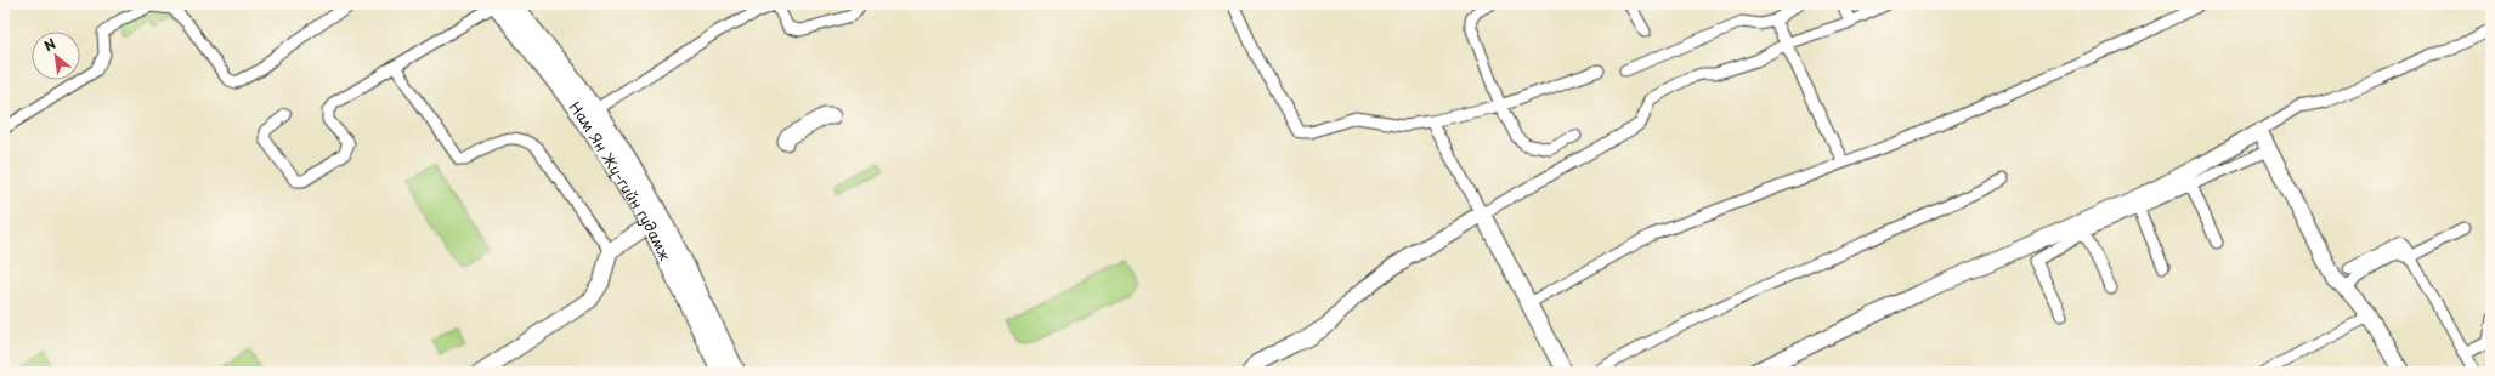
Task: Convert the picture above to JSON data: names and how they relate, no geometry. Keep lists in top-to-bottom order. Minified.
{"streets":{"main road":["Нам Ян Жү-гийн гудамж"]},"north":"top left"}
